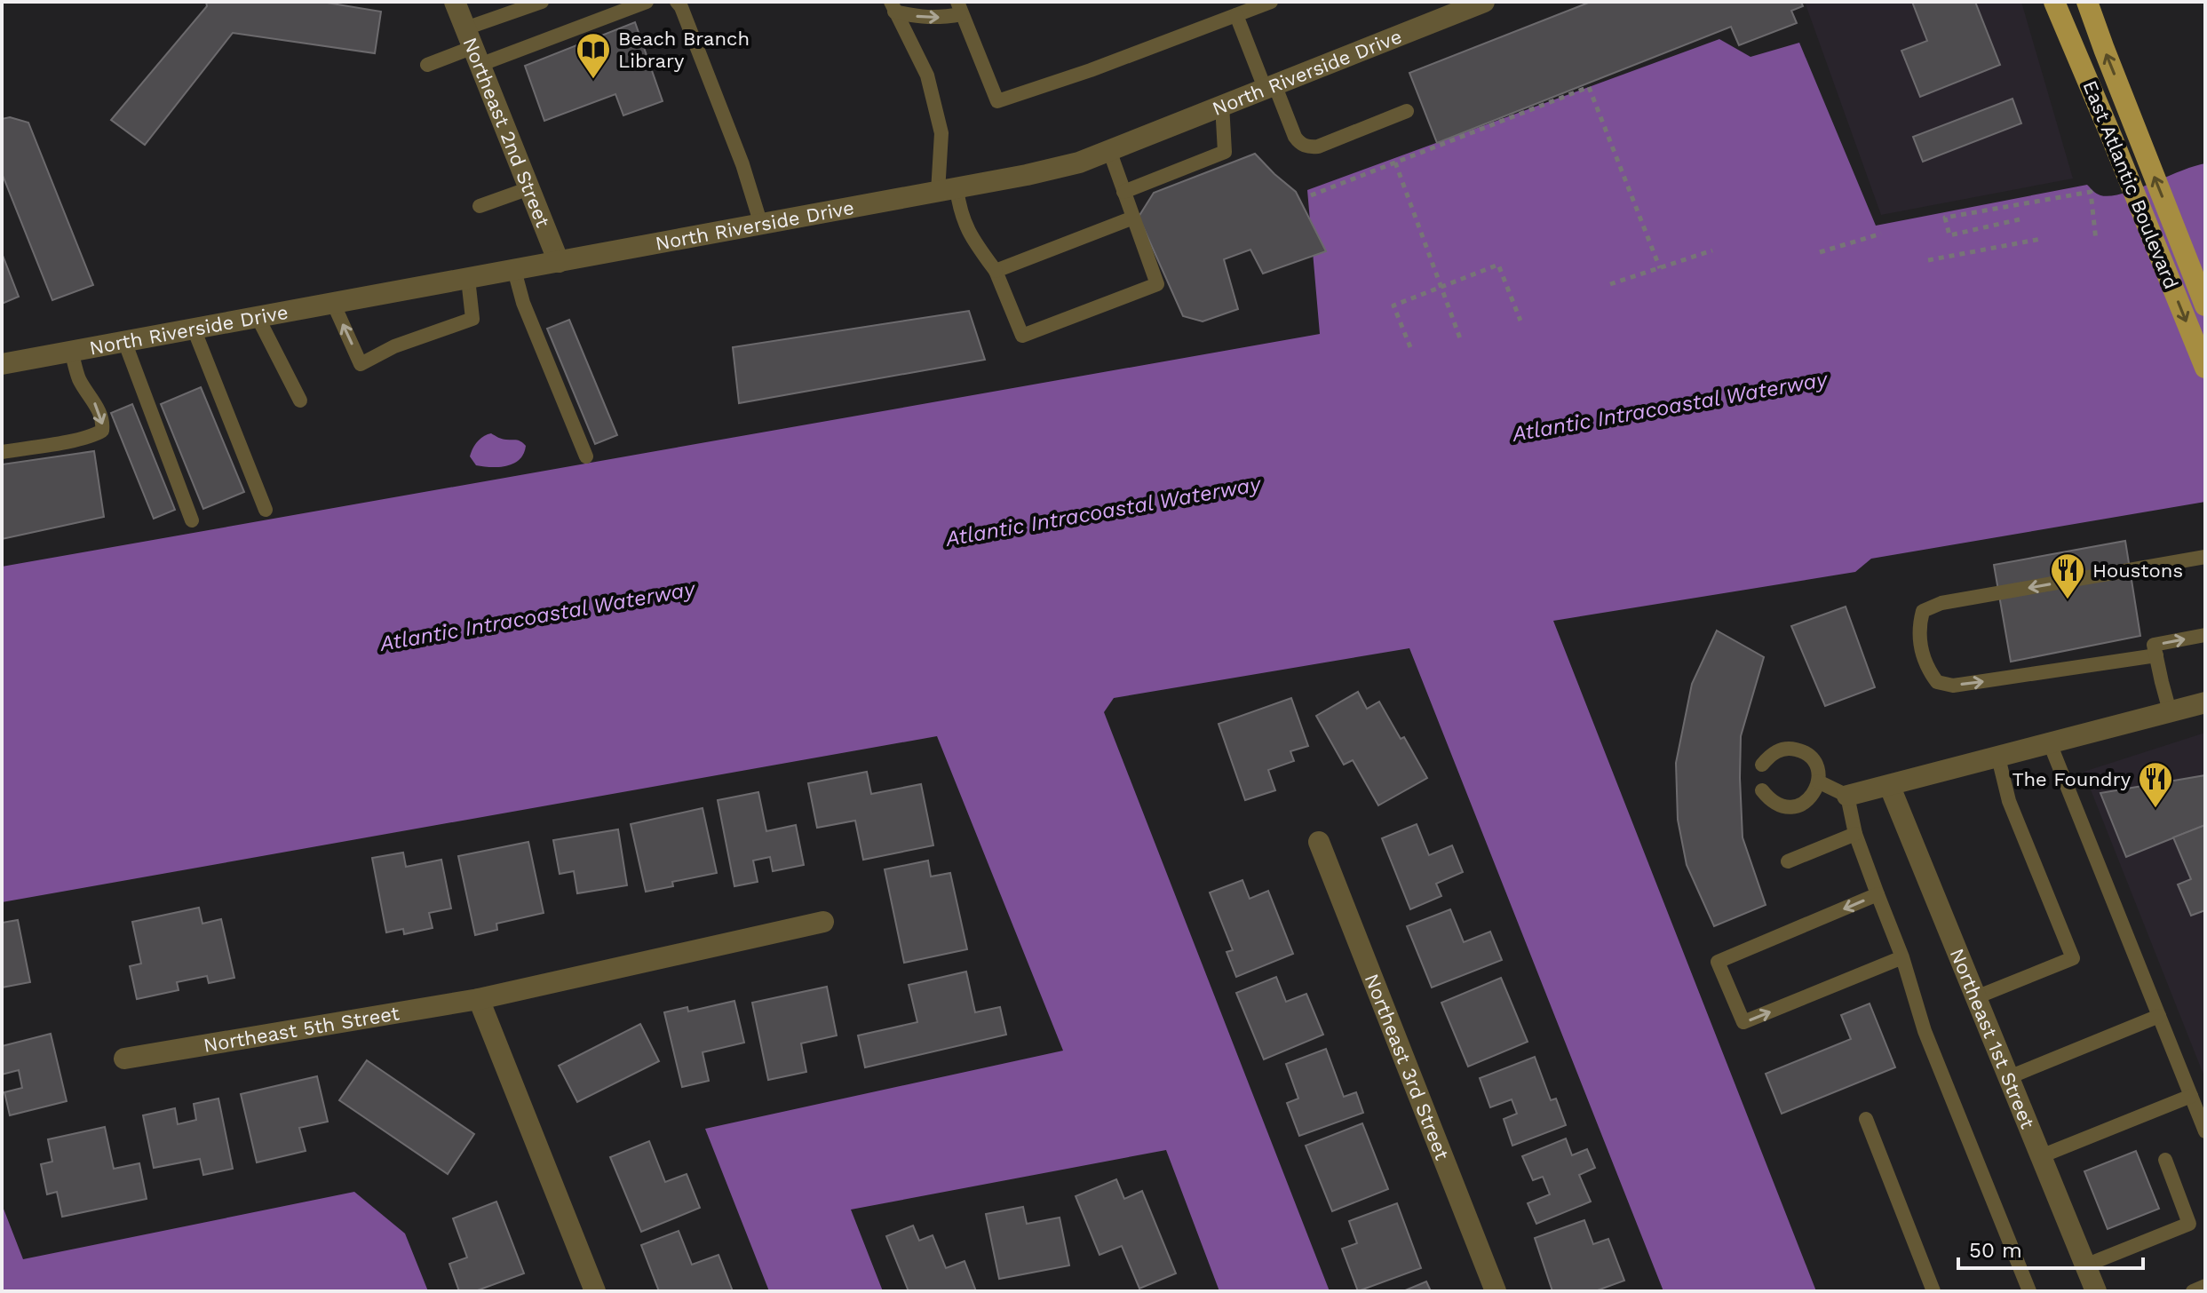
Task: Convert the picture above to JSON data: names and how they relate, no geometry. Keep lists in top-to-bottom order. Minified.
{"streets":{"main road":["East Atlantic Boulevard"],"street":["North Riverside Drive","Northeast 2nd Street","Northeast 5th Street","Northeast 1st Street","Northeast 3rd Street"]},"crossings":[["North Riverside Drive","Northeast 2nd Street"]],"water":["Atlantic Intracoastal Waterway"],"places":{"library":["Beach Branch Library"],"restaurant":["Houstons","The Foundry"]},"scale_bar":"50 m"}
